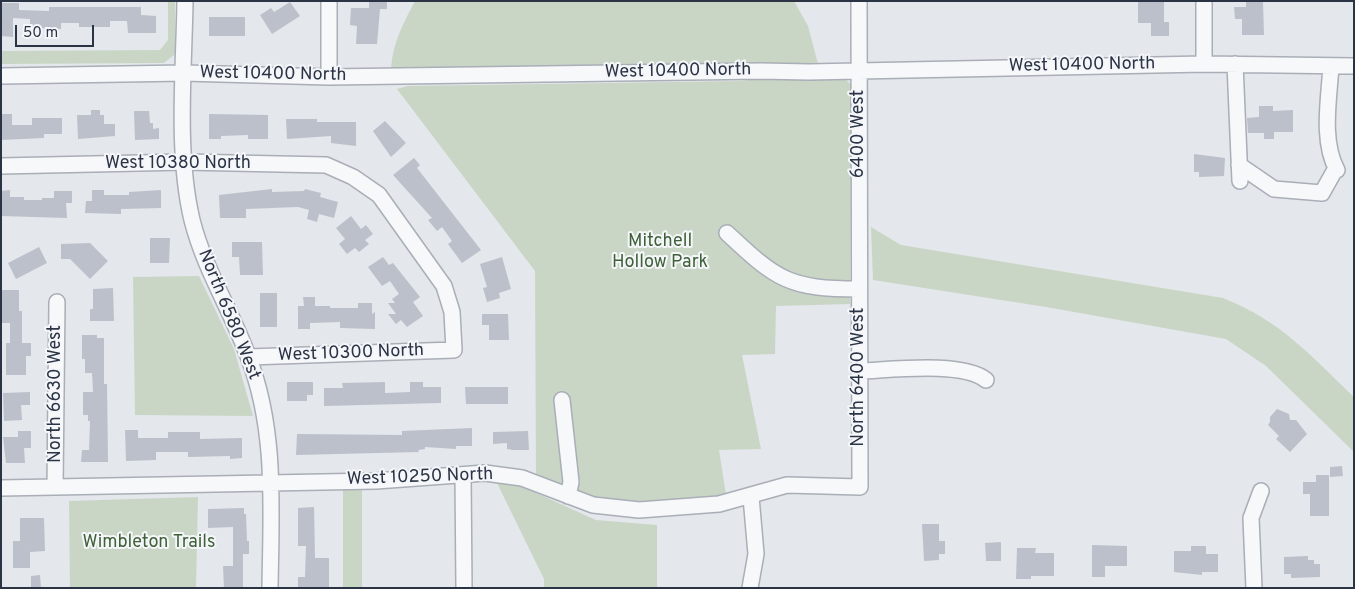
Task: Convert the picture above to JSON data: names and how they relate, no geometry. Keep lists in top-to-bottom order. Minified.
{"streets":{"street":["West 10400 North","6400 West","West 10380 North","North 6580 West","West 10300 North","North 6400 West","North 6630 West","West 10250 North"]},"crossings":[["West 10400 North","6400 West"],["West 10400 North","North 6580 West"],["6400 West","North 6400 West"],["West 10380 North","North 6580 West"],["West 10380 North","West 10300 North"],["North 6580 West","West 10300 North"],["North 6580 West","West 10250 North"],["North 6400 West","West 10250 North"],["North 6630 West","West 10250 North"]],"parks":["Mitchell Hollow Park","Wimbleton Trails"],"scale_bar":"50 m"}
